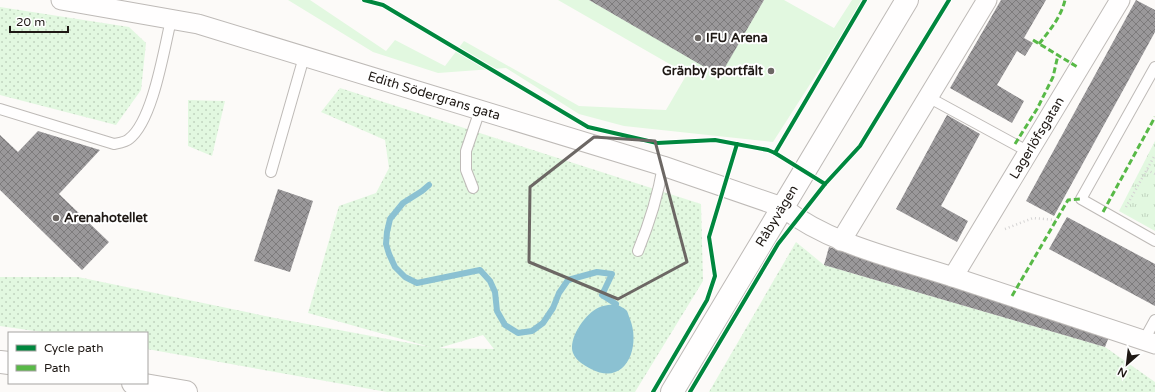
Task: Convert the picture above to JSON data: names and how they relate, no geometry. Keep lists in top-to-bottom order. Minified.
{"streets":{"main road":["Råbyvägen"],"street":["Edith Södergrans gata","Lagerlöfsgatan"]},"crossings":[["Edith Södergrans gata","Råbyvägen"]],"places":["IFU Arena","Gränby sportfält","Arenahotellet"],"legend":["Cycle path","Path"],"scale_bar":"20 m","north":"bottom left"}
